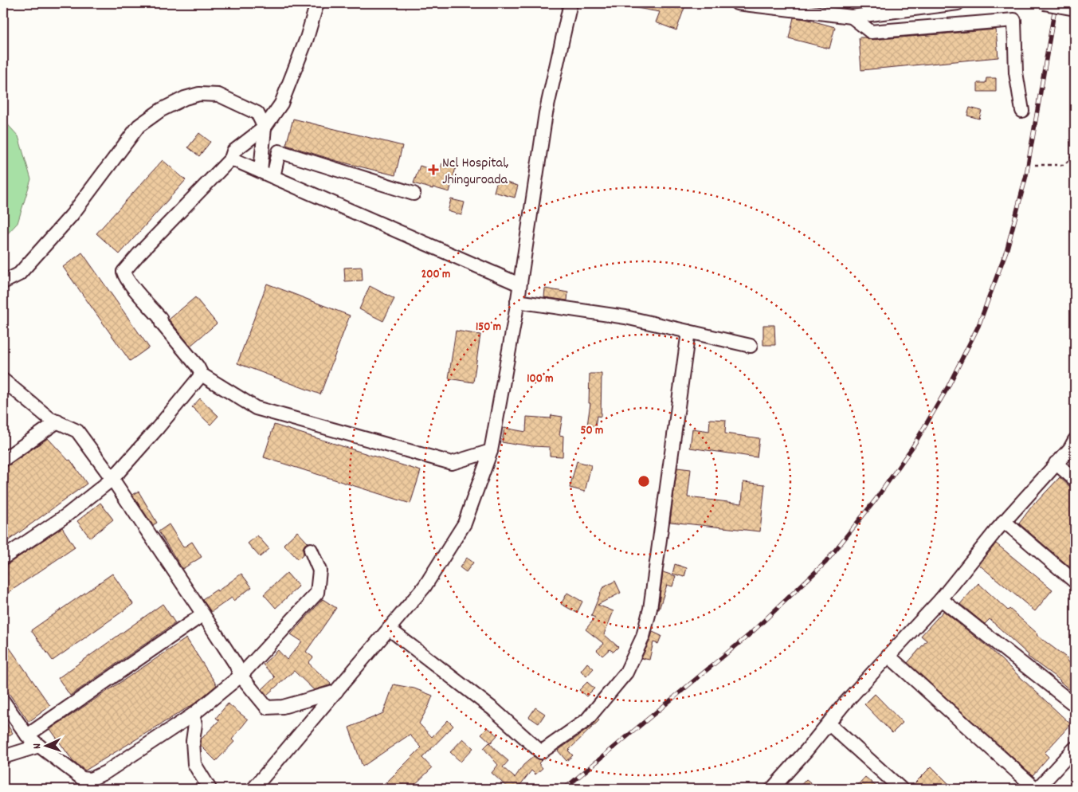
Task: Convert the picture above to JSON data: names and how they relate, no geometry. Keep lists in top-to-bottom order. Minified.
{"places":{"health":["Ncl Hospital, Jhinguroada"]},"north":"left","rings":["200 m","150 m","100 m","50 m"]}
